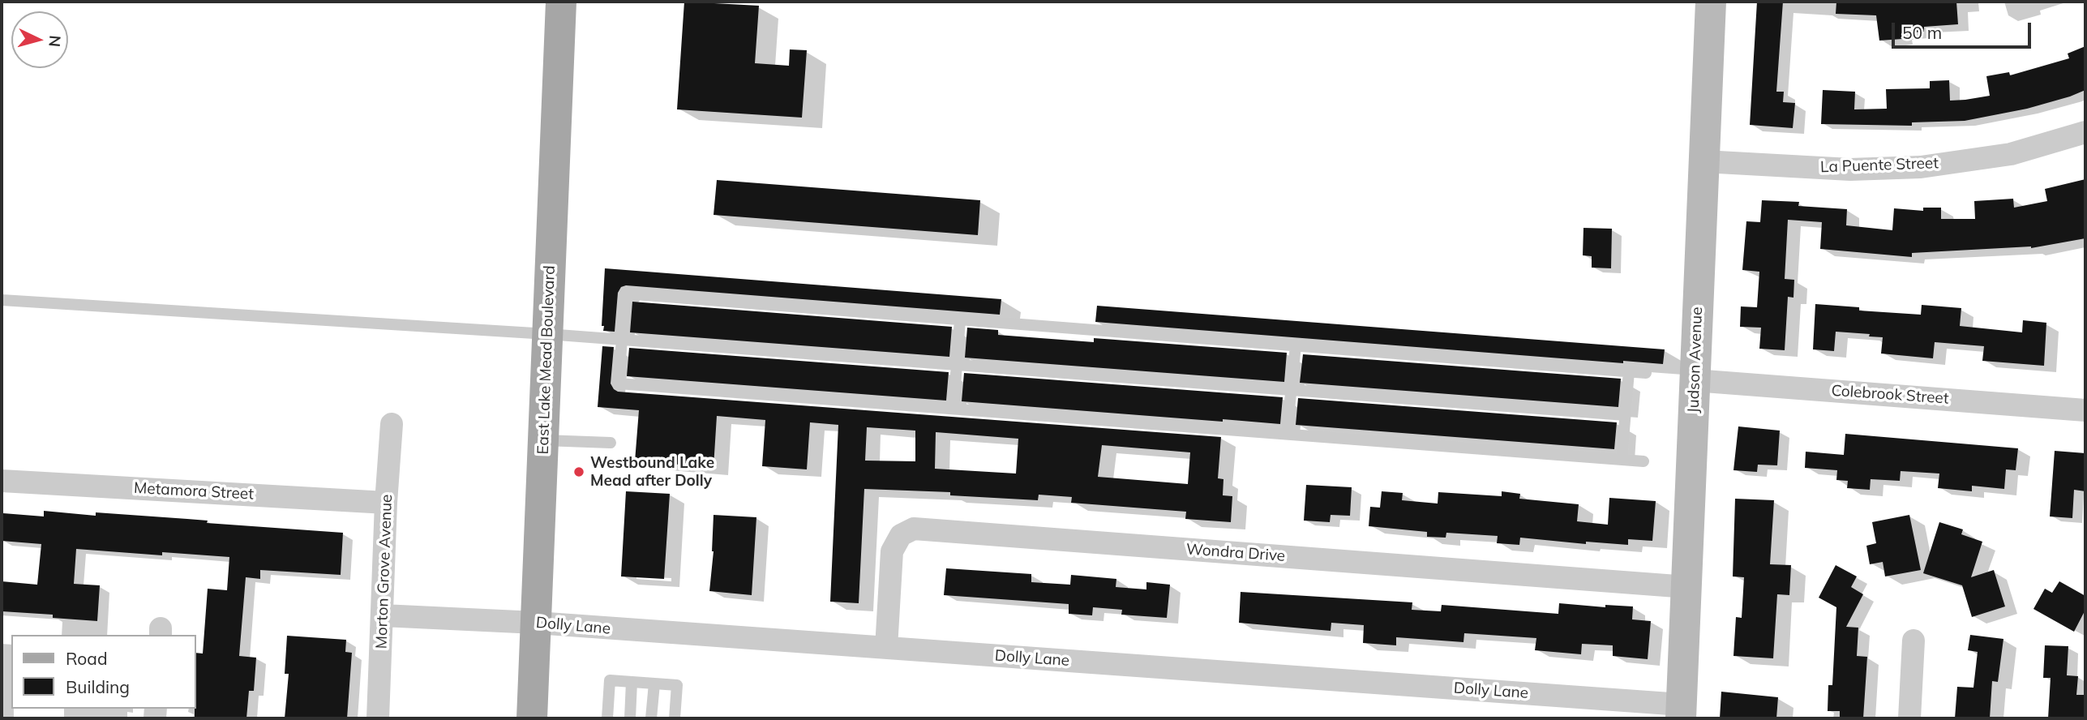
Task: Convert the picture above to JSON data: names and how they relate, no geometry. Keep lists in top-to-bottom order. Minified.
{"streets":{"main road":["East Lake Mead Boulevard"],"street":["La Puente Street","Judson Avenue","Colebrook Street","Metamora Street","Wondra Drive","Morton Grove Avenue","Dolly Lane"]},"crossings":[["La Puente Street","Judson Avenue"],["East Lake Mead Boulevard","Dolly Lane"],["Judson Avenue","Colebrook Street"],["Judson Avenue","Wondra Drive"],["Judson Avenue","Dolly Lane"],["Metamora Street","Morton Grove Avenue"],["Wondra Drive","Dolly Lane"],["Morton Grove Avenue","Dolly Lane"]],"places":["Westbound Lake Mead after Dolly"],"legend":["Road","Building"],"scale_bar":"50 m","north":"right"}
